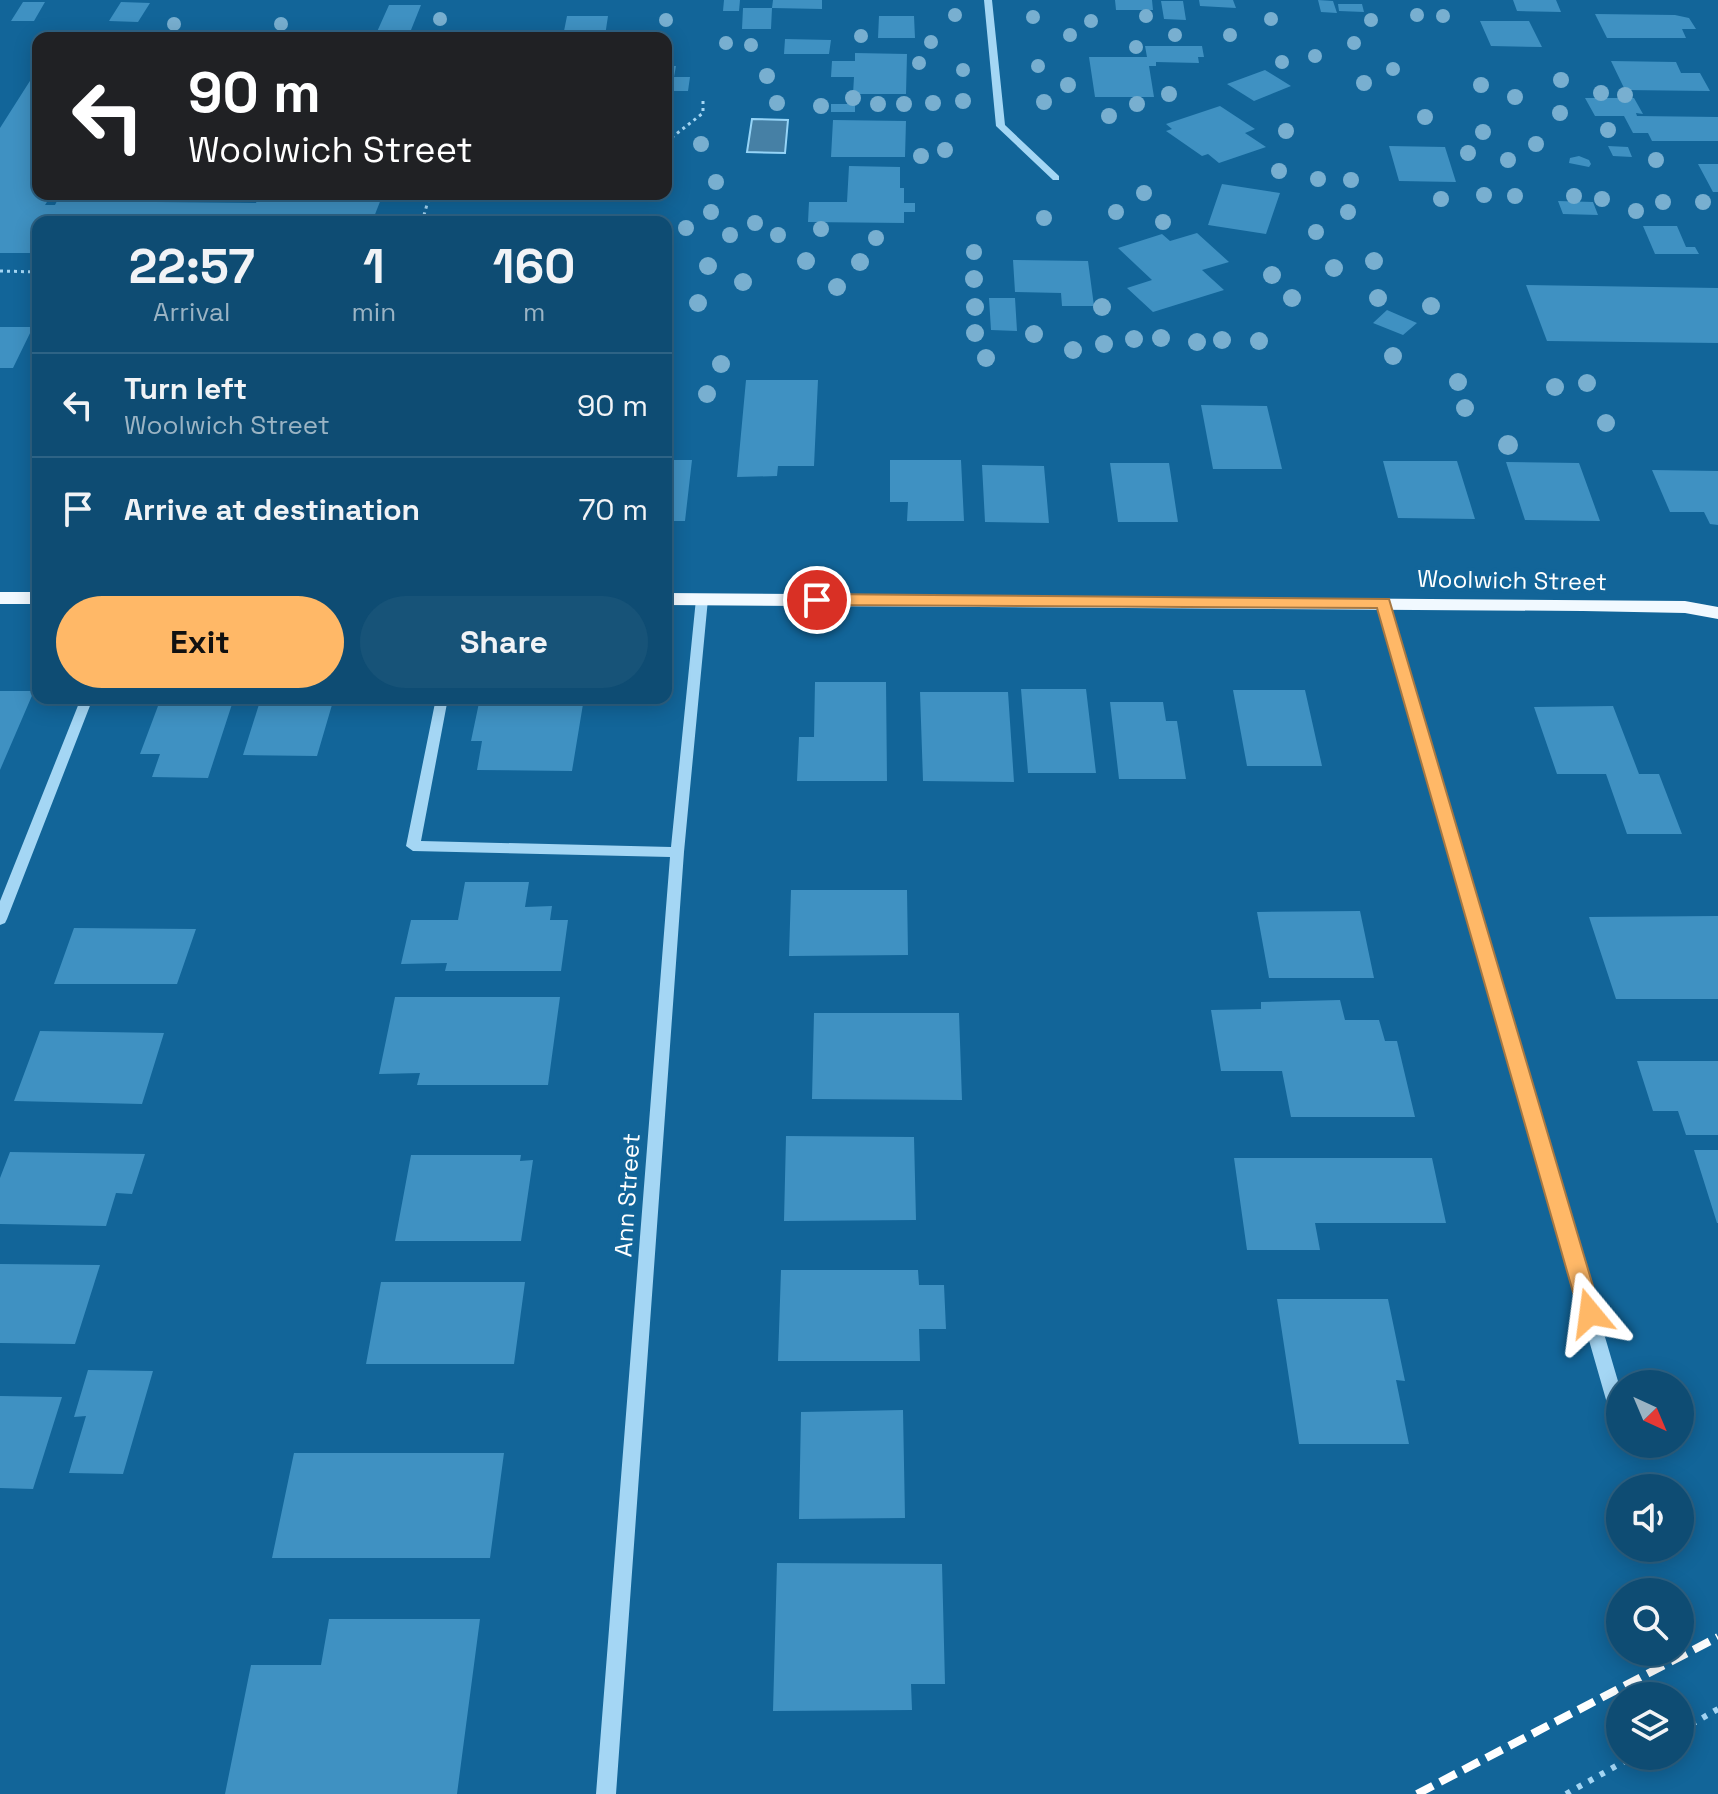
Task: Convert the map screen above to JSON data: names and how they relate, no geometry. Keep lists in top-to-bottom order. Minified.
{"streets":{"main road":["Woolwich Street"],"street":["Ann Street"]},"crossings":[["Woolwich Street","Ann Street"]],"north":"bottom right","page":{"turn":["90 m","Woolwich Street"],"eta":["22:57","Arrival","1","min","160","m"],"list":[{"name":"Turn left","note":"Woolwich Street","value":"90 m"},{"name":"Arrive at destination","value":"70 m"}],"buttons":["Exit","Share"]}}
